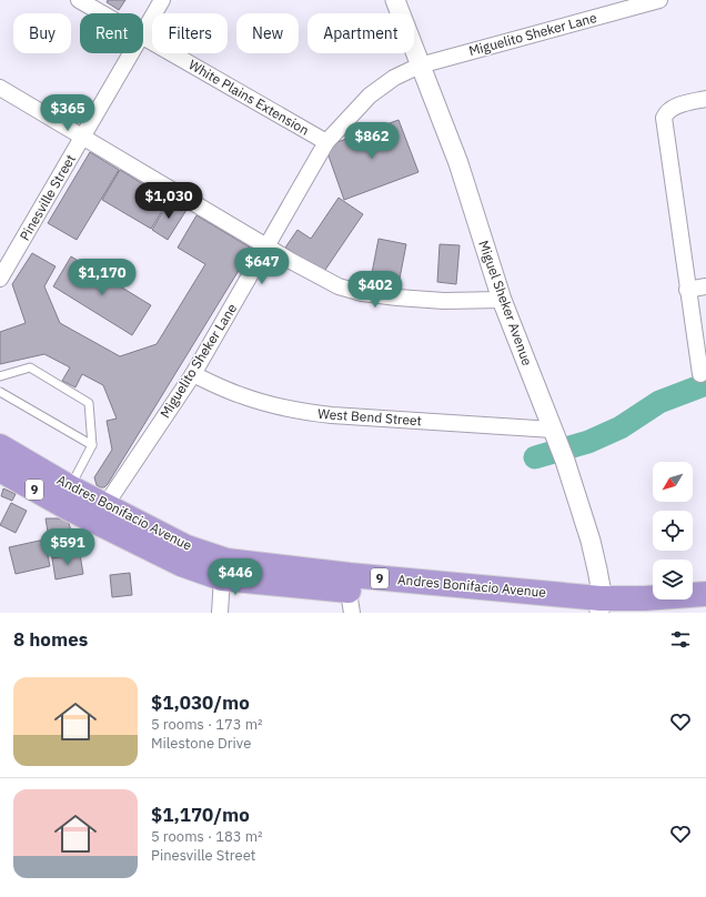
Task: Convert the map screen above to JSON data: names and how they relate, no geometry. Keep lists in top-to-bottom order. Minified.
{"streets":{"highway":["9","Andres Bonifacio Avenue"],"street":["Miguelito Sheker Lane","White Plains Extension","Pinesville Street","Miguel Sheker Avenue","West Bend Street"]},"crossings":[["Miguelito Sheker Lane","White Plains Extension"],["Miguelito Sheker Lane","Miguel Sheker Avenue"],["Miguelito Sheker Lane","West Bend Street"],["Miguelito Sheker Lane","Andres Bonifacio Avenue"],["Miguel Sheker Avenue","West Bend Street"],["Miguel Sheker Avenue","Andres Bonifacio Avenue"]],"north":"bottom left","page":{"chip":["Buy","Rent","Filters","New","Apartment"],"price":["$365","$862","$1,030","$647","$1,170","$402","$591","$446"],"heading":"8 homes","list":[{"name":"$1,030/mo","note":"5 rooms · 173 m² · Milestone Drive"},{"name":"$1,170/mo","note":"5 rooms · 183 m² · Pinesville Street"}]}}
